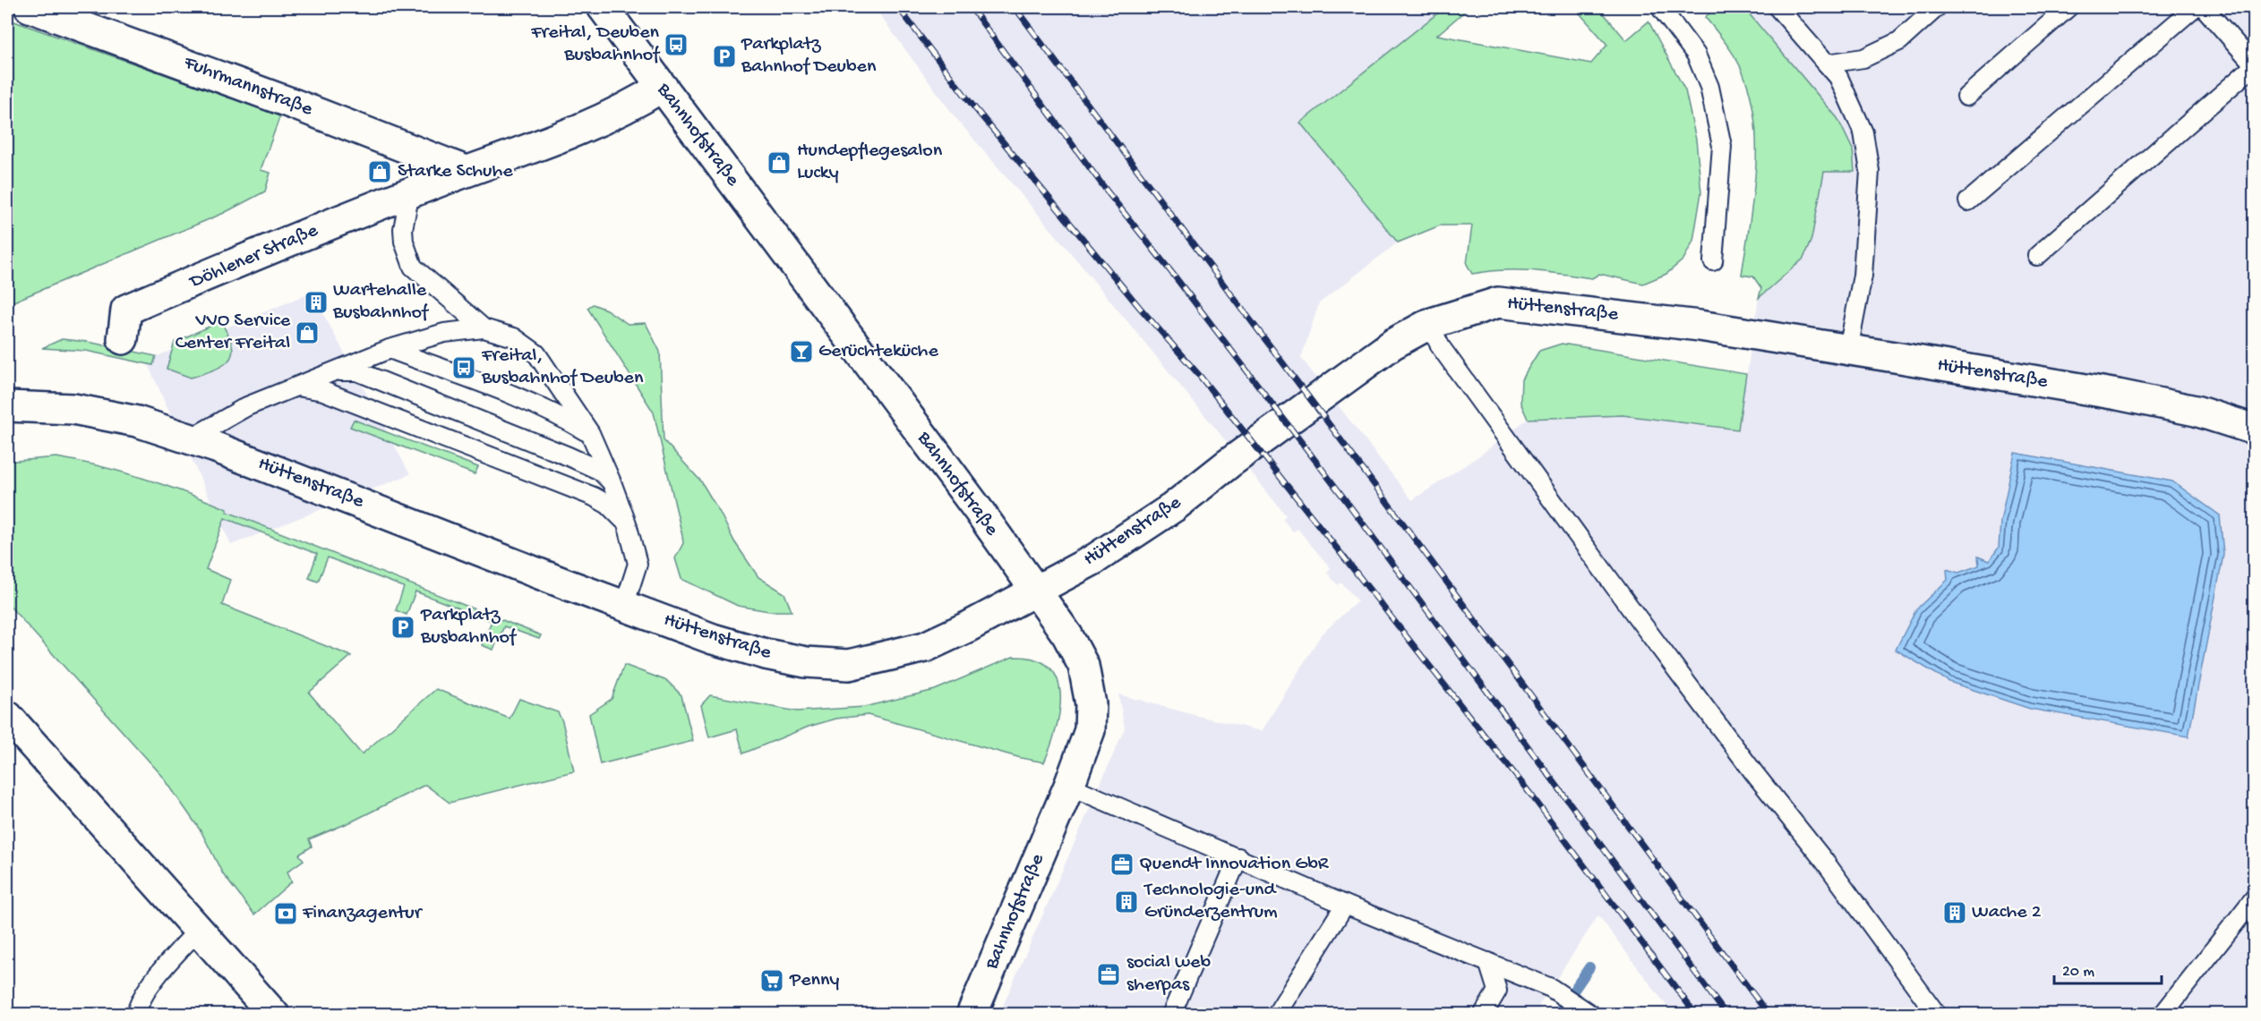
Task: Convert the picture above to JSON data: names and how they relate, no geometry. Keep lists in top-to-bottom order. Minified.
{"streets":{"street":["Fuhrmannstraße","Bahnhofstraße","Döhlener Straße","Hüttenstraße"]},"crossings":[["Fuhrmannstraße","Döhlener Straße"],["Bahnhofstraße","Döhlener Straße"],["Bahnhofstraße","Hüttenstraße"]],"places":{"bus stop":["Freital, Deuben Busbahnhof","Freital, Busbahnhof Deuben"],"parking":["Parkplatz Bahnhof Deuben","Parkplatz Busbahnhof"],"shop":["Hundepflegesalon Lucky","Starke Schuhe","VVO Service Center Freital"],"building":["Wartehalle Busbahnhof","Technologie-und Gründerzentrum","Wache 2"],"bar":["Gerüchteküche"],"office":["Quendt Innovation GbR","social web sherpas"],"bank":["Finanzagentur"],"supermarket":["Penny"]},"scale_bar":"20 m"}
